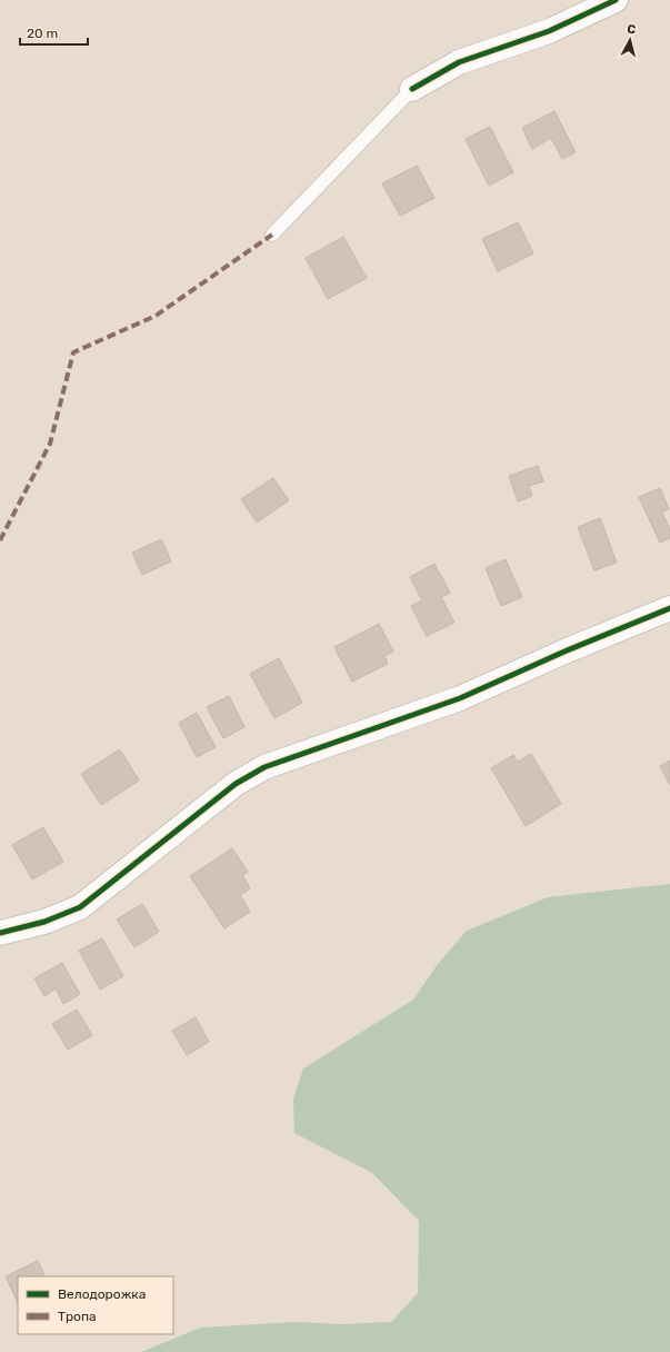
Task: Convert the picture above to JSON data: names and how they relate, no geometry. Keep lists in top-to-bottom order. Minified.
{"legend":["Велодорожка","Тропа"],"scale_bar":"20 m","north":"top"}
